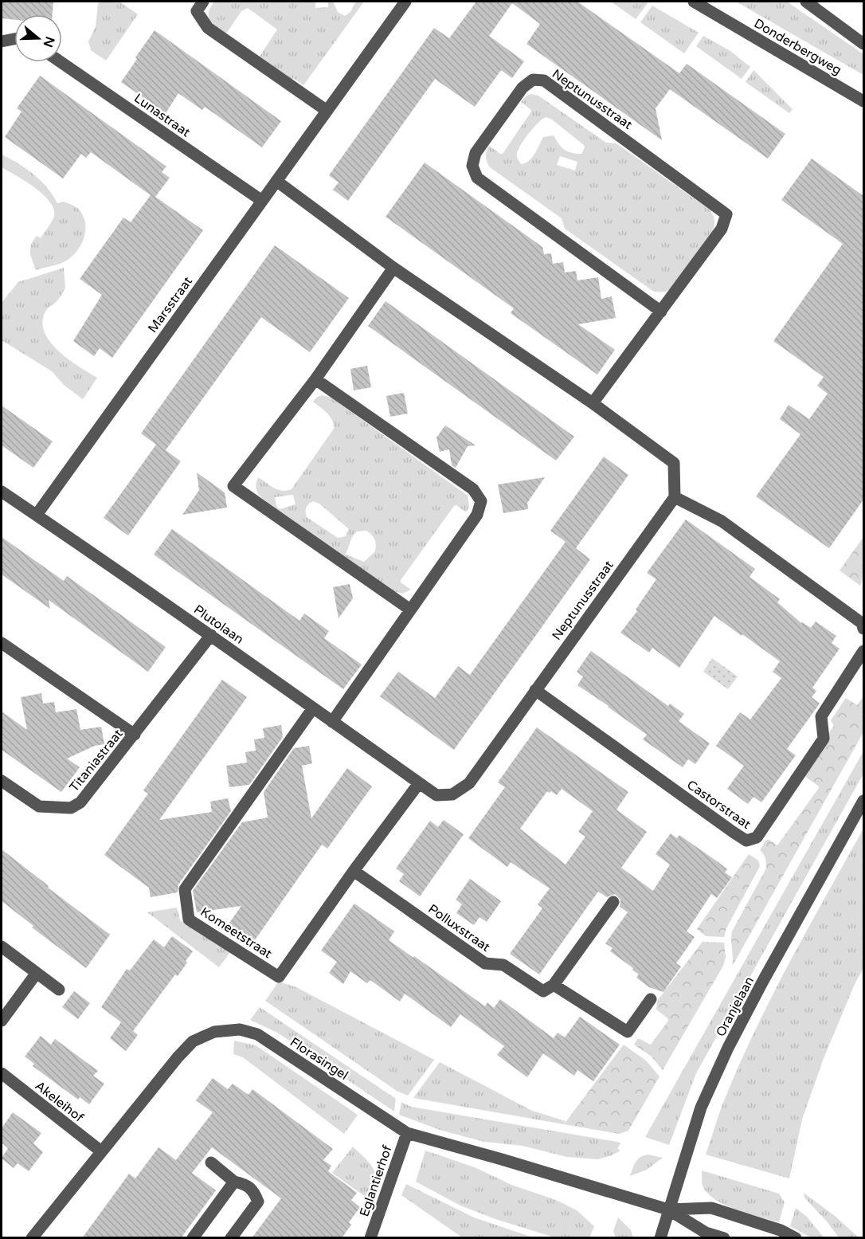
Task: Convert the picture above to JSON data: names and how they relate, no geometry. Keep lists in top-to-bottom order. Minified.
{"streets":{"street":["Donderbergweg","Neptunusstraat","Lunastraat","Marsstraat","Plutolaan","Titaniastraat","Castorstraat","Polluxstraat","Komeetstraat","Oranjelaan","Florasingel","Akeleihof","Eglantierhof"]},"crossings":[["Neptunusstraat","Plutolaan"],["Neptunusstraat","Castorstraat"],["Neptunusstraat","Komeetstraat"],["Lunastraat","Marsstraat"],["Marsstraat","Plutolaan"],["Plutolaan","Titaniastraat"],["Plutolaan","Komeetstraat"],["Polluxstraat","Komeetstraat"],["Oranjelaan","Florasingel"],["Florasingel","Akeleihof"],["Florasingel","Eglantierhof"]],"north":"right"}
